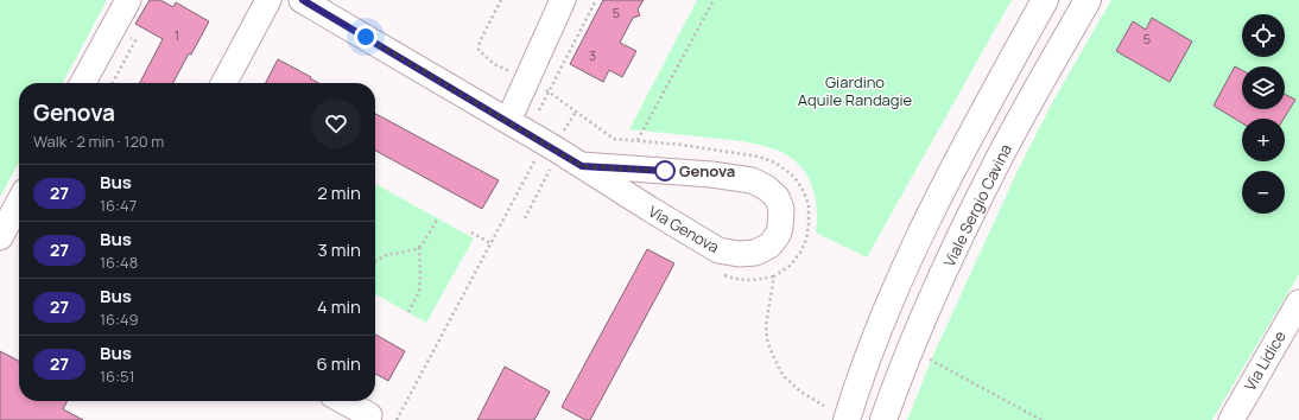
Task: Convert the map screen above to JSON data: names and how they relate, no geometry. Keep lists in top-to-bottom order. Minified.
{"streets":{"main road":["Viale Sergio Cavina"],"street":["Via Genova","Via Lidice"]},"parks":["Giardino Aquile Randagie"],"places":["Genova"],"lines":["bus line 27"],"house_numbers":["5","1","5","3"],"page":{"map_buttons":["+","−"],"heading":["Genova","Walk · 2 min · 120 m"],"list":[{"mark":"27","name":"Bus","note":"16:47","value":"2 min"},{"mark":"27","name":"Bus","note":"16:48","value":"3 min"},{"mark":"27","name":"Bus","note":"16:49","value":"4 min"},{"mark":"27","name":"Bus","note":"16:51","value":"6 min"}]}}
